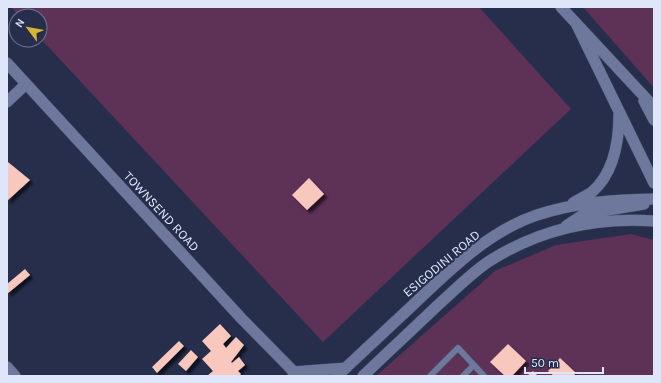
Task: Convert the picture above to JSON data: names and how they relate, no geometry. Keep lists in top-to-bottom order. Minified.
{"streets":{"main road":["TOWNSEND ROAD","ESIGODINI ROAD"]},"scale_bar":"50 m","north":"top left"}
